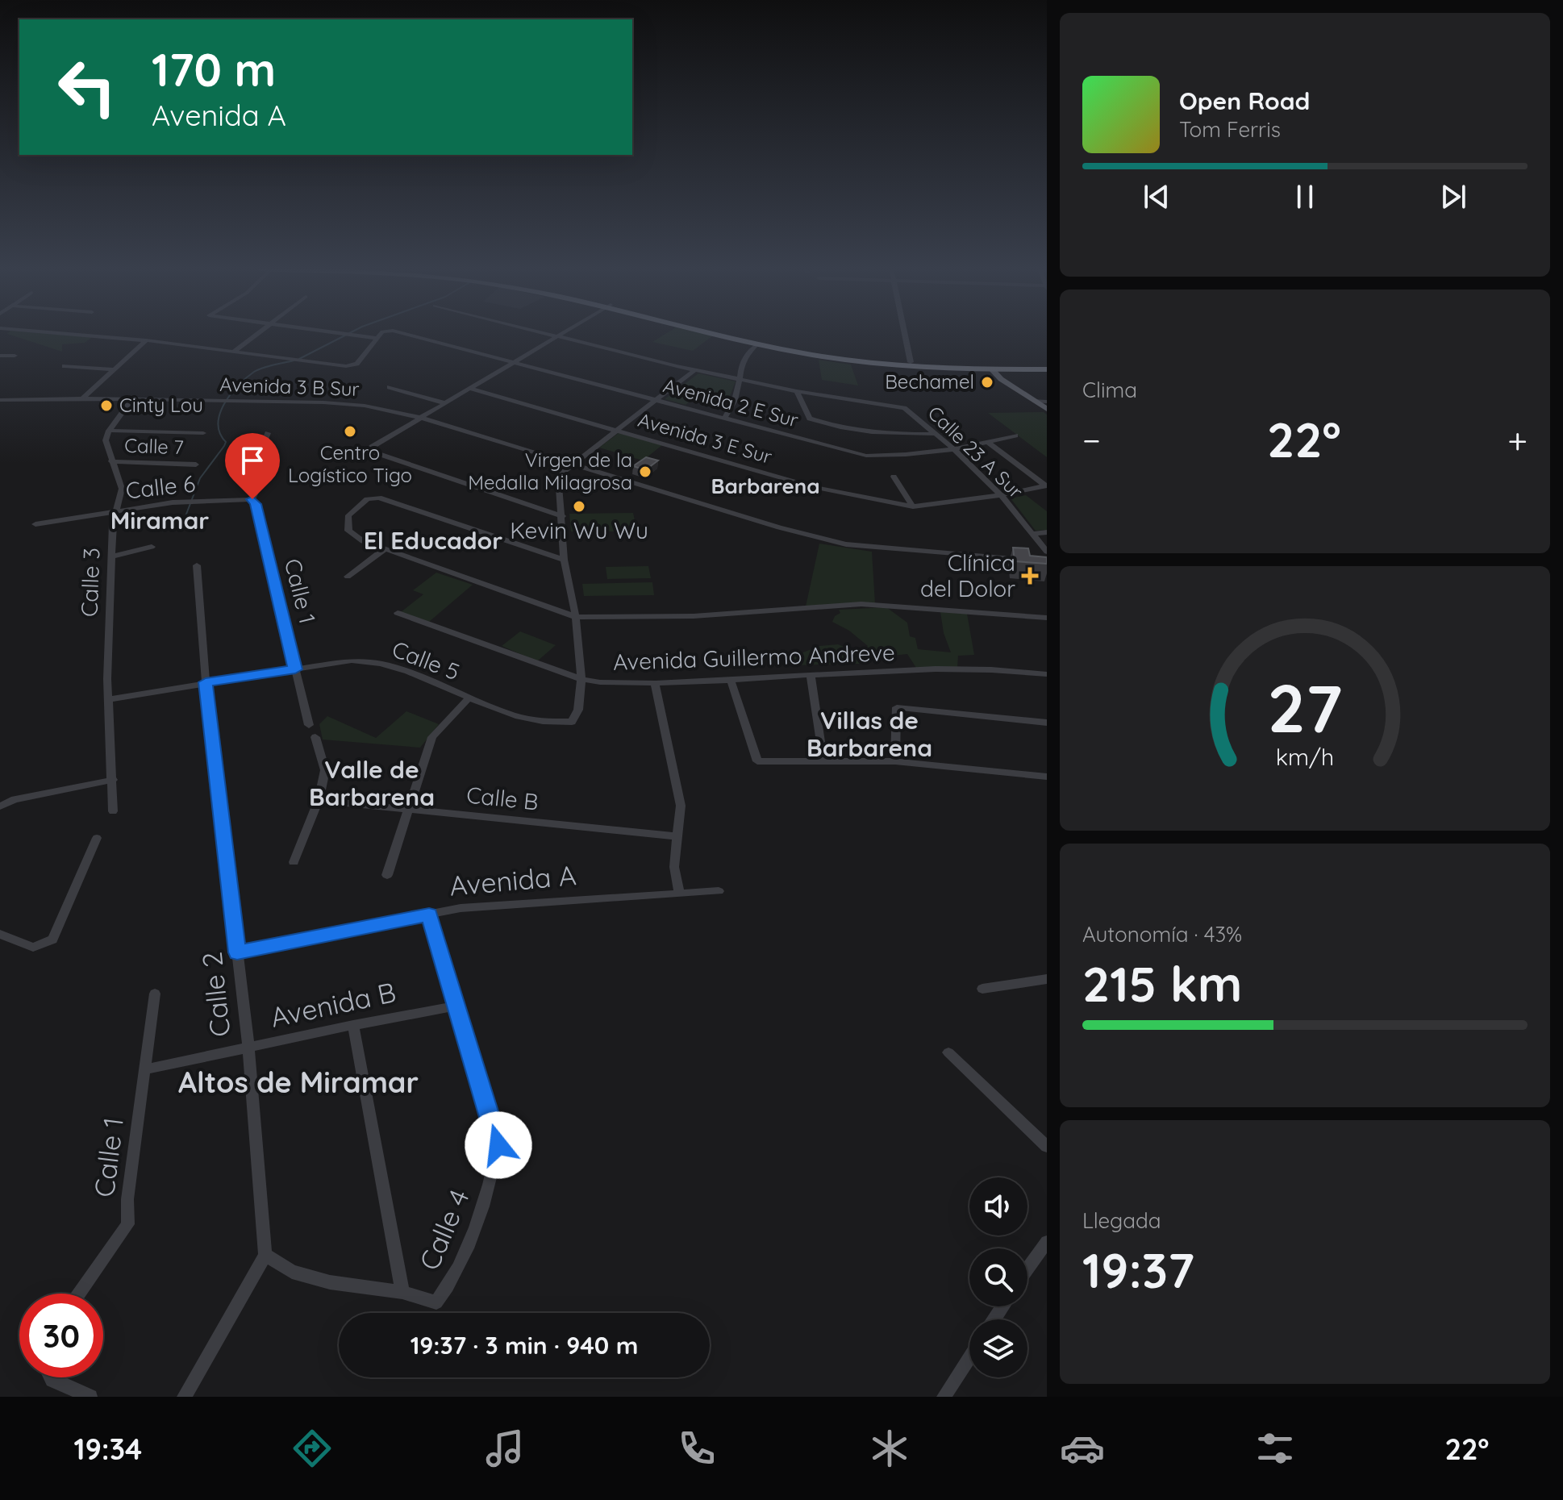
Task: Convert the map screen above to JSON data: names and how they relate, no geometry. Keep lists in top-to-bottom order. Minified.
{"streets":{"street":["Avenida 3 B Sur","Avenida 2 E Sur","Avenida 3 E Sur","Calle 7","Calle 23 A Sur","Calle 6","Calle 3","Calle 1","Avenida Guillermo Andreve","Calle 5","Calle B","Avenida A","Calle 2","Avenida B","Calle 4"]},"crossings":[["Avenida 2 E Sur","Calle 23 A Sur"],["Avenida 3 E Sur","Calle 23 A Sur"],["Calle 7","Calle 3"],["Calle 6","Calle 3"],["Calle 6","Calle 1"],["Calle 3","Calle 5"],["Calle 1","Calle 5"],["Calle 1","Avenida B"],["Avenida Guillermo Andreve","Calle 5"],["Calle 5","Calle 2"],["Avenida A","Calle 2"],["Avenida A","Calle 4"],["Calle 2","Avenida B"],["Avenida B","Calle 4"]],"districts":["Barbarena","Miramar","El Educador","Villas de Barbarena","Valle de Barbarena","Altos de Miramar"],"places":{"other":["Bechamel","Cinty Lou","Centro Logístico Tigo","Virgen de la Medalla Milagrosa","Kevin Wu Wu"],"health":["Clínica del Dolor"]},"page":{"turn":["170 m","Avenida A"],"song":["Open Road","Tom Ferris"],"tile":["Clima",["Autonomía · 43%","215 km"],["Llegada","19:37"]],"heat":["−","22°","+"],"limit":"30","trip":"19:37 · 3 min · 940 m","tabs":["19:34","22°"],"gauge":["27","km/h"]}}
